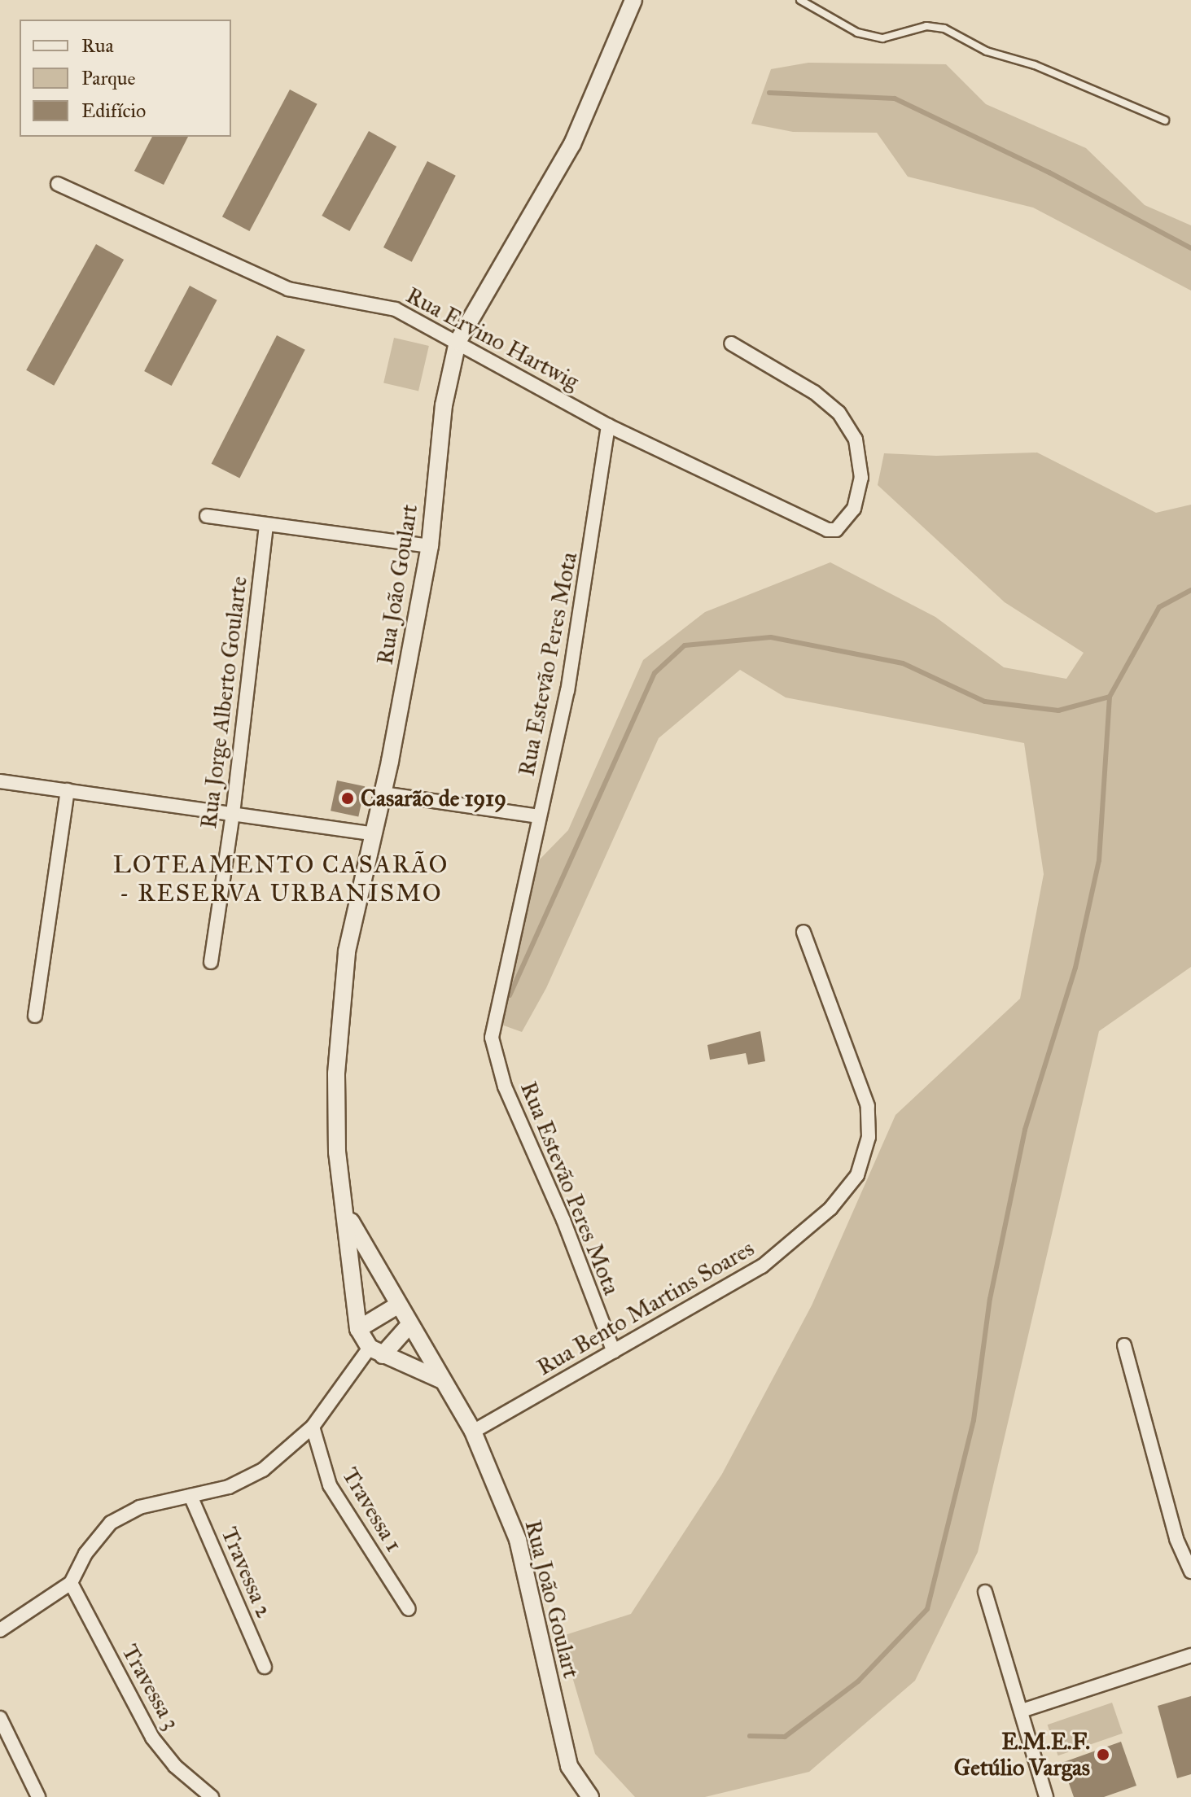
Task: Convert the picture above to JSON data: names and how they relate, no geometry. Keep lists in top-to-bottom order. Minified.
{"streets":{"street":["Rua Ervino Hartwig","Rua João Goulart","Rua Estevão Peres Mota","Rua Jorge Alberto Goularte","Rua Bento Martins Soares","Travessa 1","Travessa 2","Travessa 3"]},"crossings":[["Rua Ervino Hartwig","Rua João Goulart"],["Rua Ervino Hartwig","Rua Estevão Peres Mota"],["Rua João Goulart","Rua Bento Martins Soares"],["Rua Estevão Peres Mota","Rua Bento Martins Soares"]],"districts":["LOTEAMENTO CASARÃO - RESERVA URBANISMO"],"places":["Casarão de 1919","E.M.E.F. Getúlio Vargas"],"legend":["Rua","Parque","Edifício"]}
